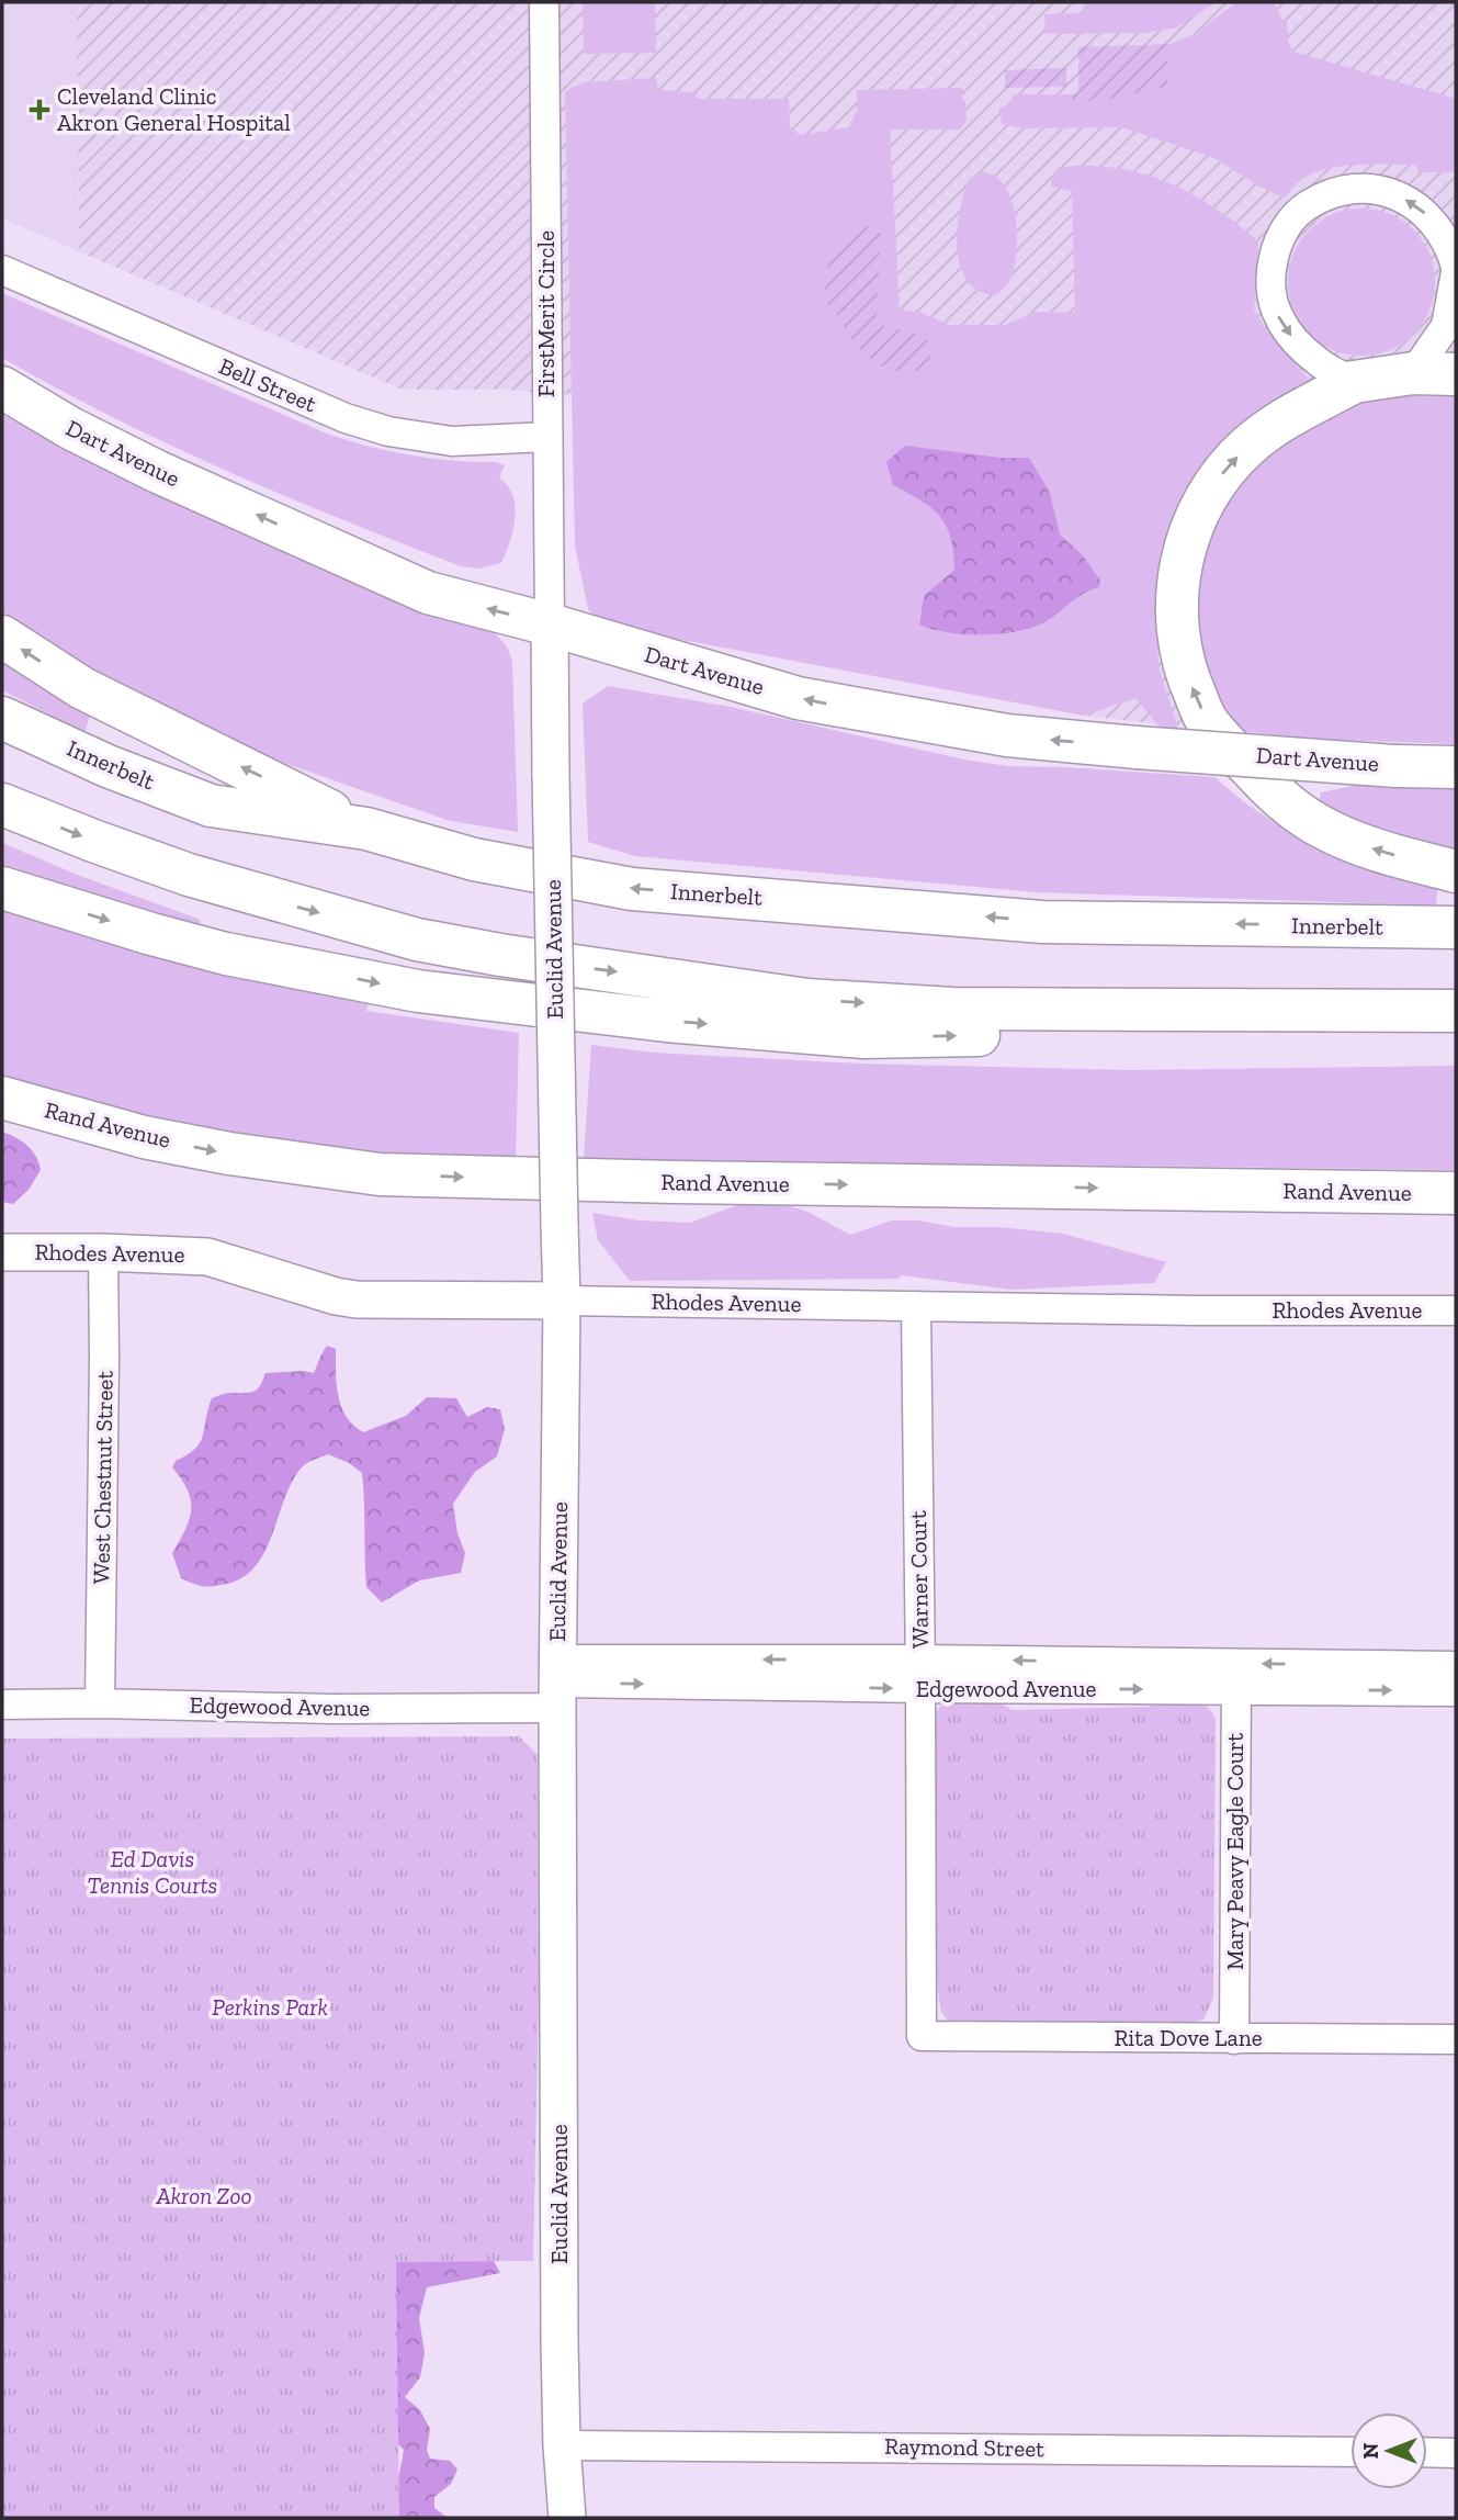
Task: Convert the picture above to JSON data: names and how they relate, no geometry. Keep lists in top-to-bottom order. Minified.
{"streets":{"main road":["Dart Avenue","Innerbelt","Rand Avenue"],"street":["FirstMerit Circle","Bell Street","Euclid Avenue","Rhodes Avenue","West Chestnut Street","Warner Court","Edgewood Avenue","Mary Peavy Eagle Court","Rita Dove Lane","Raymond Street"]},"crossings":[["FirstMerit Circle","Bell Street"],["FirstMerit Circle","Dart Avenue"],["FirstMerit Circle","Euclid Avenue"],["Dart Avenue","Euclid Avenue"],["Euclid Avenue","Rhodes Avenue"],["Euclid Avenue","Edgewood Avenue"],["Euclid Avenue","Raymond Street"],["Rhodes Avenue","West Chestnut Street"],["Rhodes Avenue","Warner Court"],["West Chestnut Street","Edgewood Avenue"],["Warner Court","Edgewood Avenue"],["Warner Court","Rita Dove Lane"],["Edgewood Avenue","Mary Peavy Eagle Court"],["Mary Peavy Eagle Court","Rita Dove Lane"]],"parks":["Ed Davis Tennis Courts","Perkins Park","Akron Zoo"],"places":{"health":["Cleveland Clinic Akron General Hospital"]},"north":"left"}
